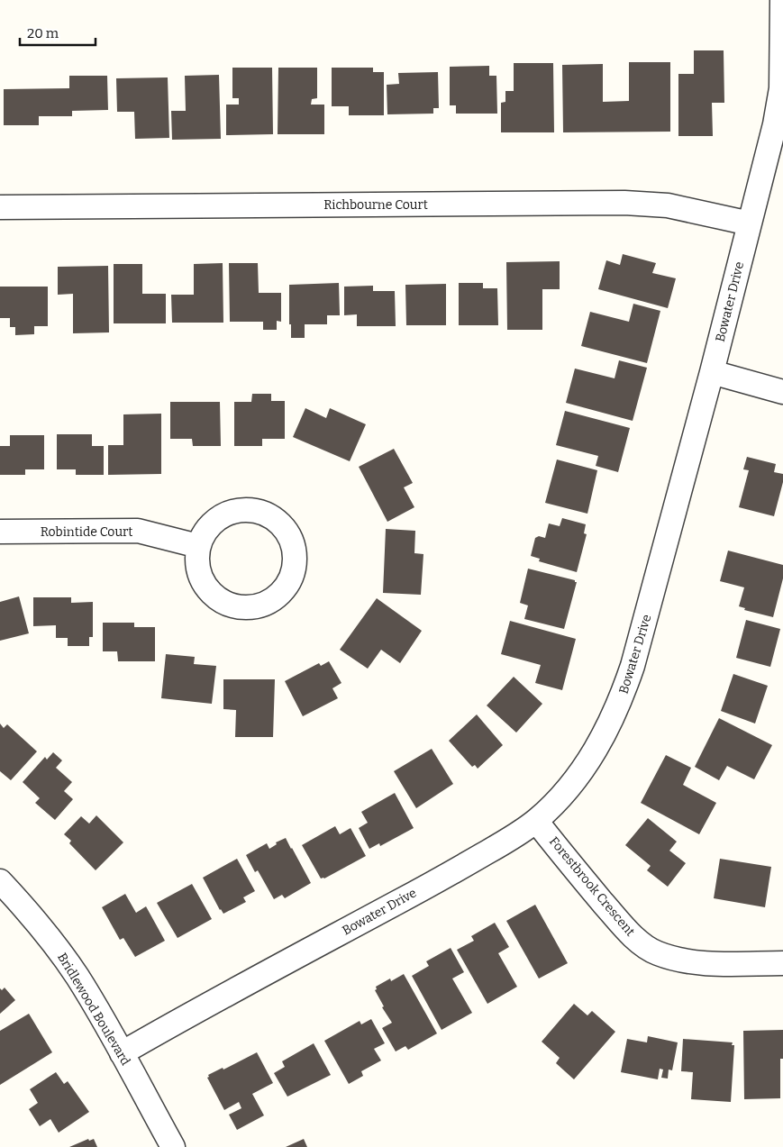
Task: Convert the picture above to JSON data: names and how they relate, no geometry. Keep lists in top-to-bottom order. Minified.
{"streets":{"street":["Richbourne Court","Bowater Drive","Robintide Court","Forestbrook Crescent","Bridlewood Boulevard"]},"crossings":[["Richbourne Court","Bowater Drive"],["Bowater Drive","Forestbrook Crescent"],["Bowater Drive","Bridlewood Boulevard"]],"scale_bar":"20 m"}
